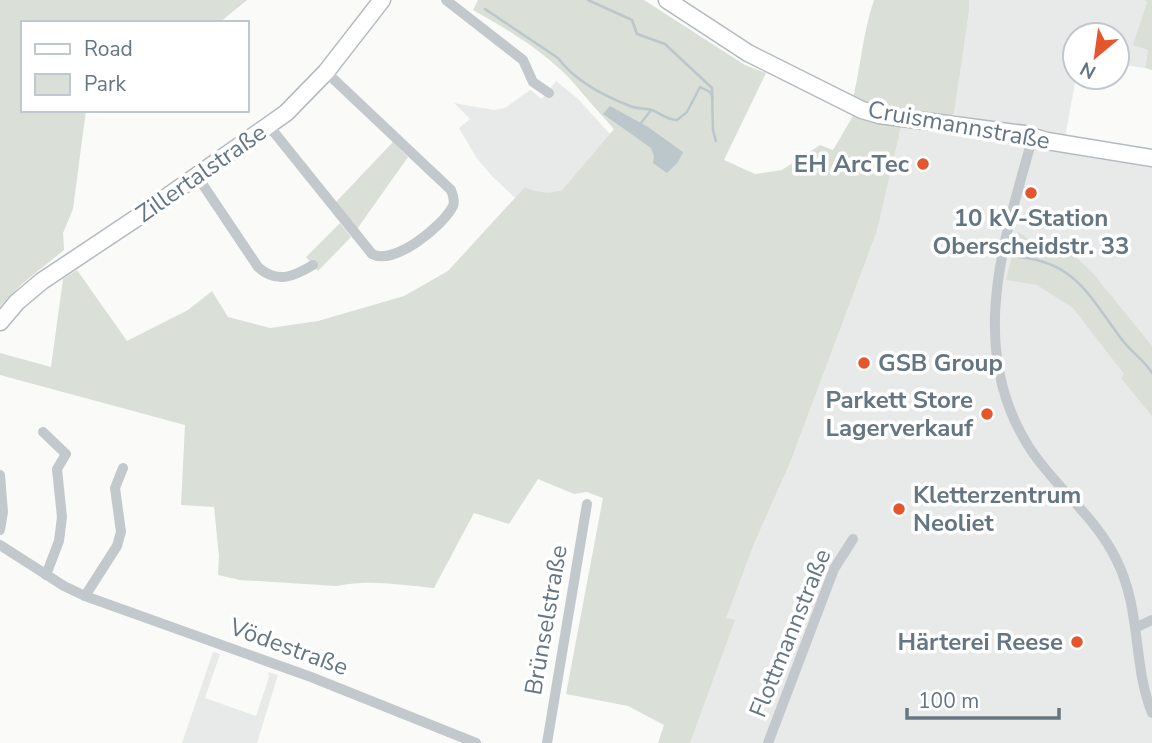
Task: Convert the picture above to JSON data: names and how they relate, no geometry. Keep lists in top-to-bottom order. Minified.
{"streets":{"street":["Cruismannstraße","Zillertalstraße","Brünselstraße","Flottmannstraße","Vödestraße"]},"places":["EH ArcTec","10 kV-Station Oberscheidstr. 33","GSB Group","Parkett Store Lagerverkauf","Kletterzentrum Neoliet","Härterei Reese"],"legend":["Road","Park"],"scale_bar":"100 m","north":"bottom left"}
